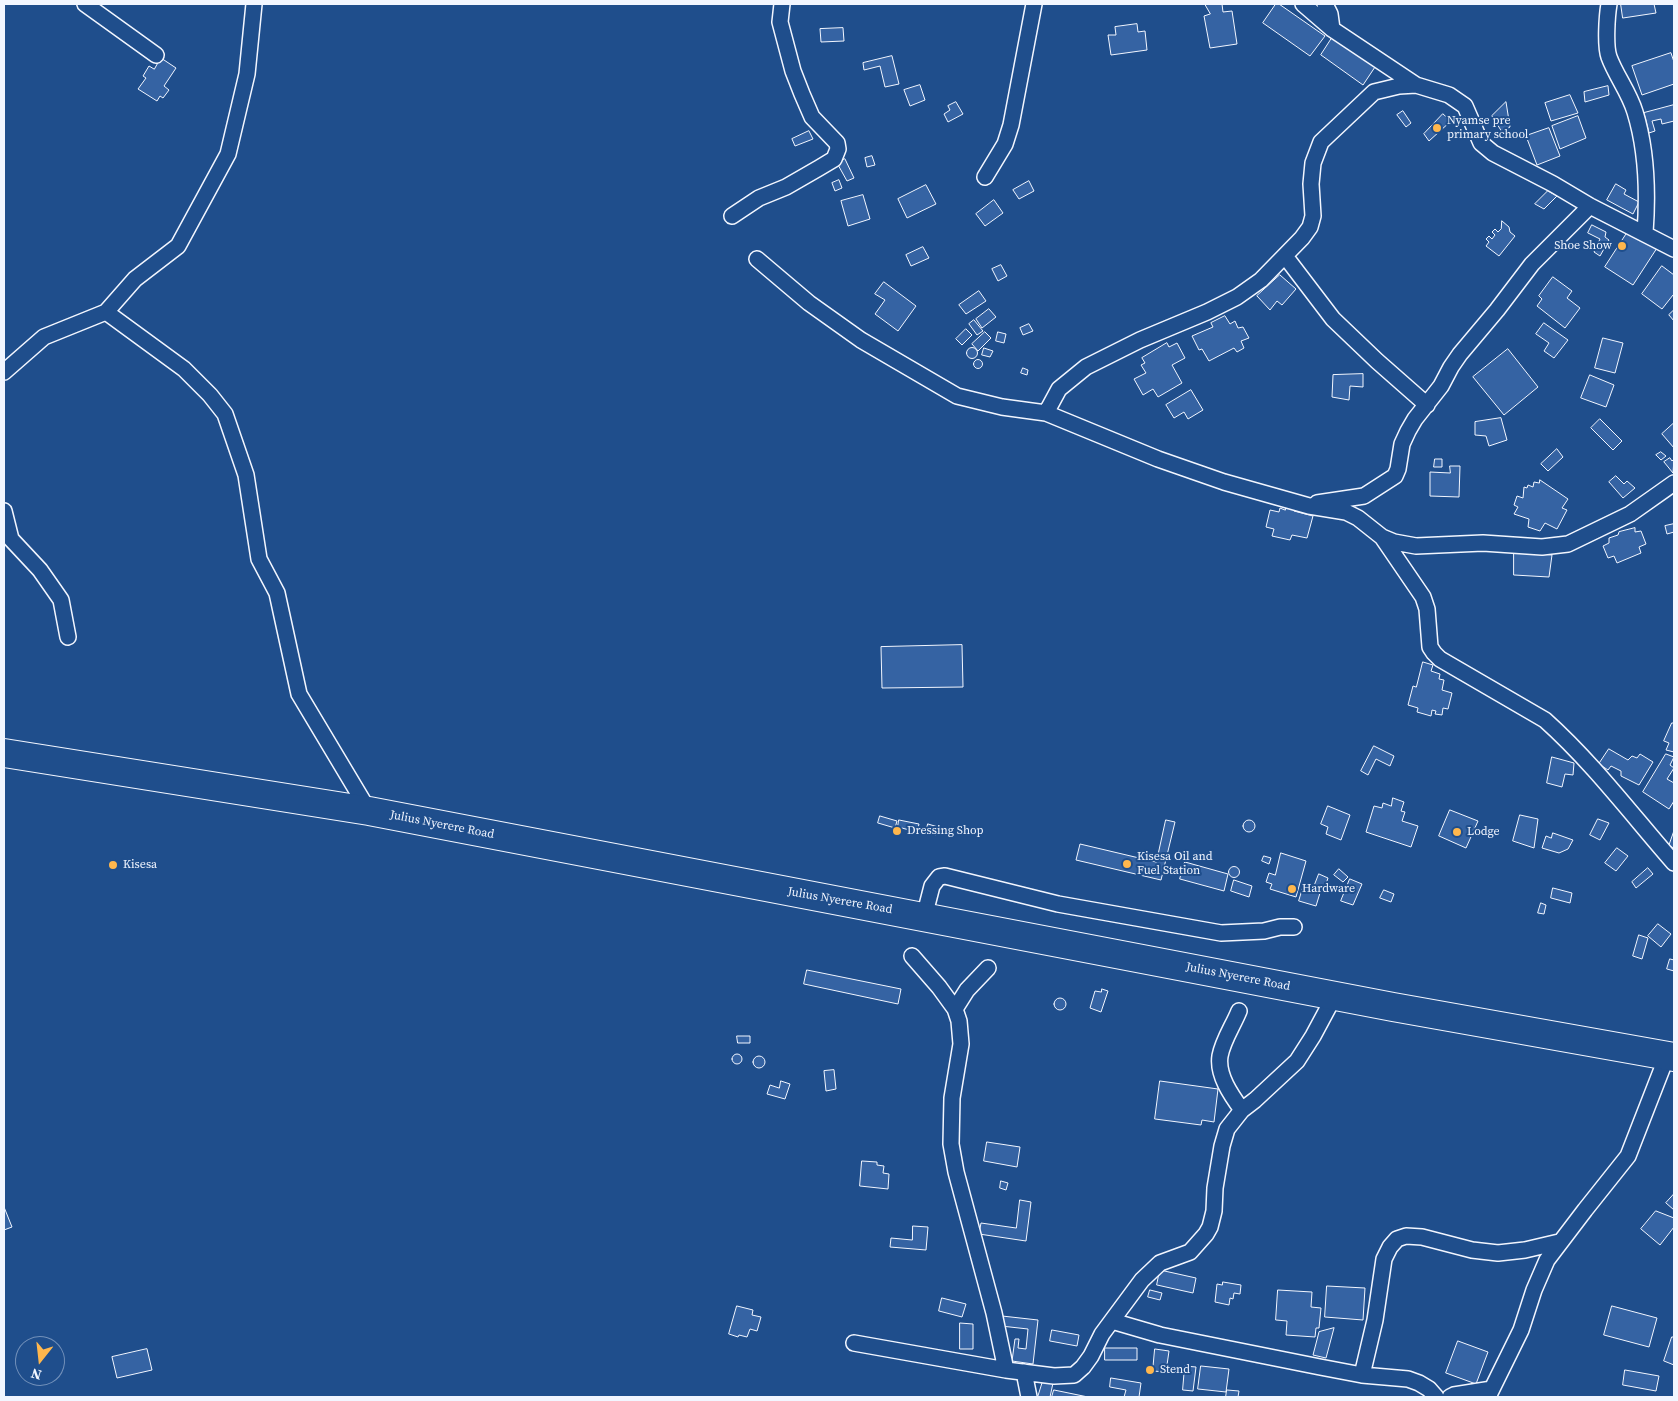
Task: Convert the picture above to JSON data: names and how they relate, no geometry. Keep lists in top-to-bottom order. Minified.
{"streets":{"highway":["Julius Nyerere Road"]},"places":["Nyamse pre primary school","Shoe Show","Dressing Shop","Lodge","Kisesa Oil and Fuel Station","Kisesa","Hardware","Stend"],"north":"bottom"}
